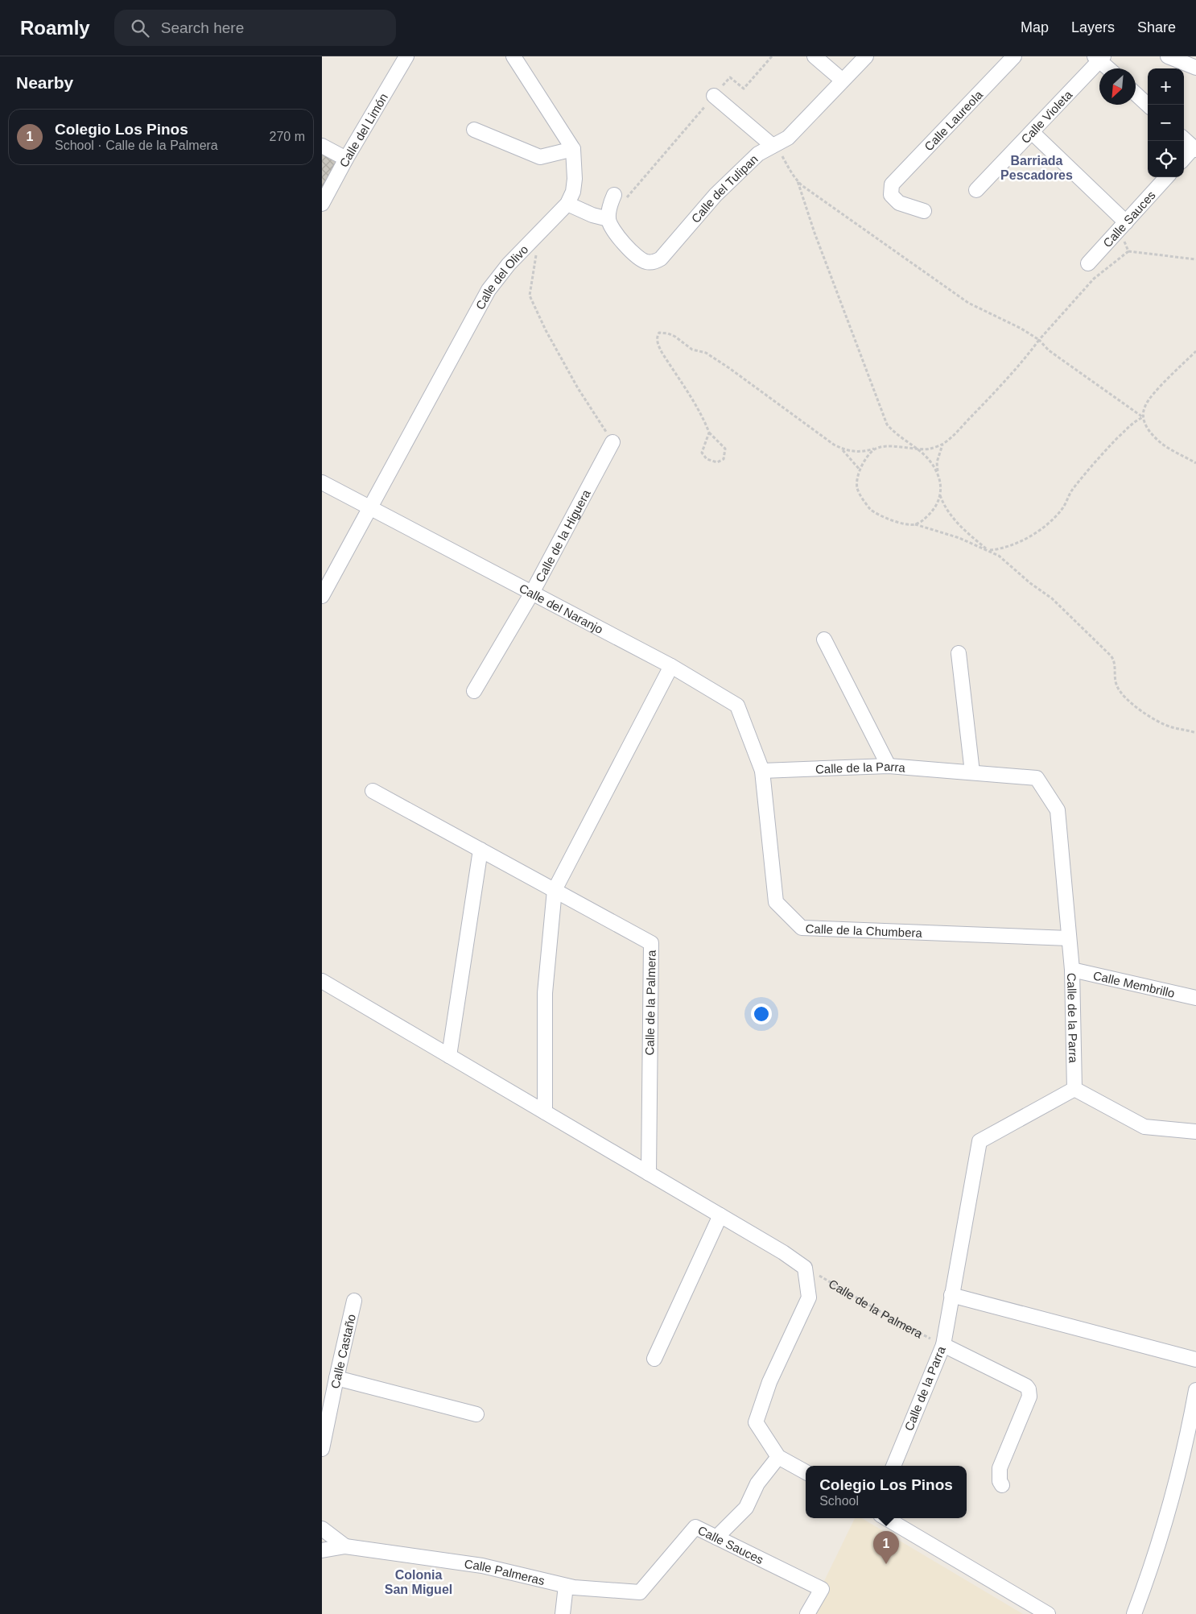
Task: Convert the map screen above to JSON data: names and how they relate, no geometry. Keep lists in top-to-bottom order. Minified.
{"streets":{"street":["Calle Violeta","Calle Laureola","Calle del Limón","Calle del Tulipan","Calle Sauces","Calle del Olivo","Calle de la Higuera","Calle del Naranjo","Calle de la Parra","Calle de la Chumbera","Calle Membrillo","Calle de la Palmera","Calle Castaño","Calle Palmeras"]},"crossings":[["Calle Sauces","Calle Palmeras"],["Calle del Olivo","Calle del Naranjo"],["Calle de la Higuera","Calle del Naranjo"],["Calle del Naranjo","Calle de la Parra"],["Calle del Naranjo","Calle de la Chumbera"],["Calle de la Parra","Calle de la Chumbera"],["Calle de la Parra","Calle Membrillo"],["Calle de la Parra","Calle de la Palmera"]],"districts":["Barriada Pescadores","Colonia San Miguel"],"north":"bottom left","page":{"header":"Roamly","search":"Search here","nav":["Map","Layers","Share"],"heading":"Nearby","map_buttons":["+","−"],"list":[{"mark":"1","name":"Colegio Los Pinos","note":"School · Calle de la Palmera","value":"270 m"}],"popup":["Colegio Los Pinos","School"],"pins":"1"}}
